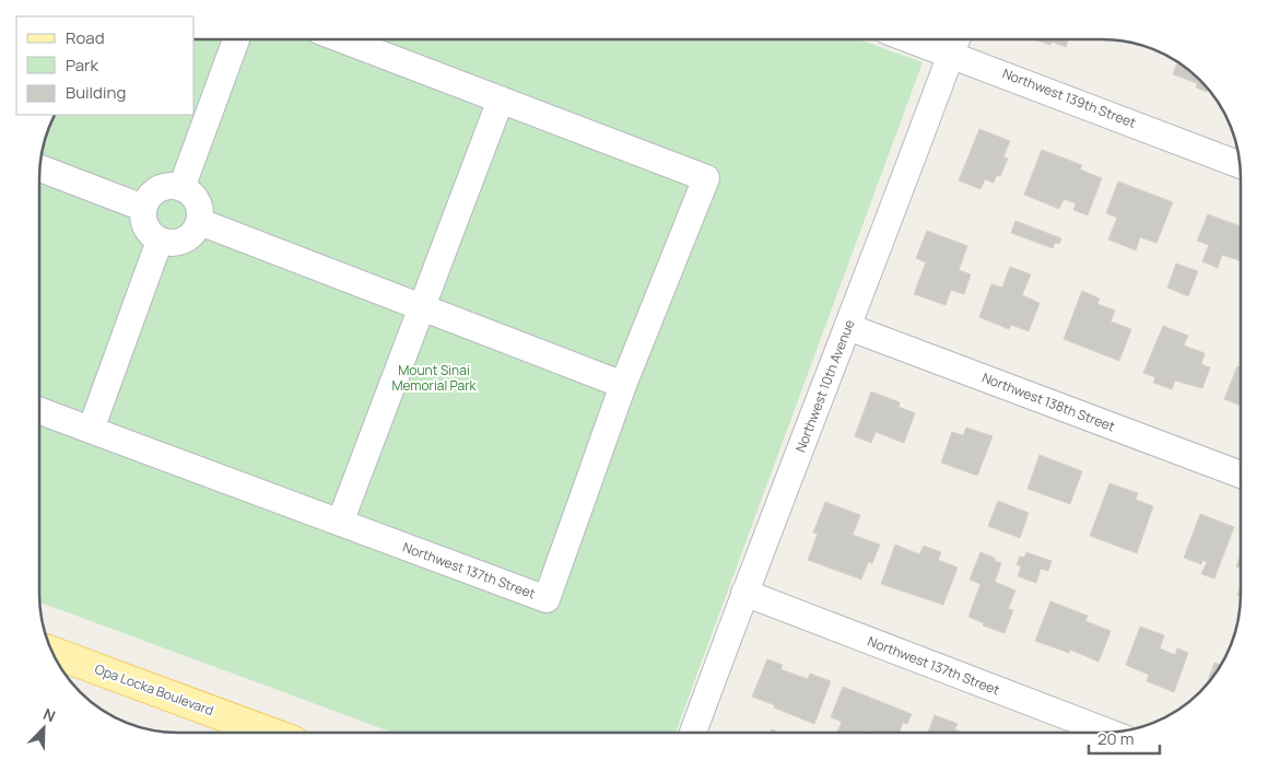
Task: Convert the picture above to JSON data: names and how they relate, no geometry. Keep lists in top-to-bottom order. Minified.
{"streets":{"main road":["Opa Locka Boulevard"],"street":["Northwest 139th Street","Northwest 10th Avenue","Northwest 138th Street","Northwest 137th Street"]},"crossings":[["Northwest 139th Street","Northwest 10th Avenue"],["Northwest 10th Avenue","Northwest 138th Street"],["Northwest 10th Avenue","Northwest 137th Street"]],"parks":["Mount Sinai Memorial Park"],"legend":["Road","Park","Building"],"scale_bar":"20 m","north":"top right"}
